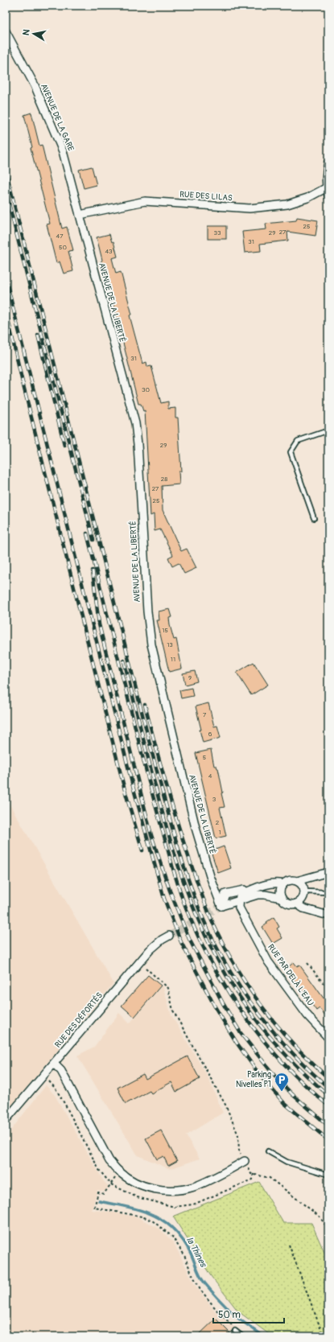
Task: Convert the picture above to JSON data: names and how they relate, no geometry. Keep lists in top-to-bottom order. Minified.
{"streets":{"street":["AVENUE DE LA GARE","RUE DES LILAS","AVENUE DE LA LIBERTÉ","RUE PAR DELÀ L'EAU","RUE DES DÉPORTÉS"]},"crossings":[["AVENUE DE LA GARE","RUE DES LILAS"],["AVENUE DE LA GARE","AVENUE DE LA LIBERTÉ"],["RUE DES LILAS","AVENUE DE LA LIBERTÉ"]],"water":["la Thines"],"places":{"parking":["Parking Nivelles P1"]},"house_numbers":["25","27","33","29","47","31","50","43","31","30","29","28","27","25","15","13","11","9","7","6","5","4","3","2","1"],"scale_bar":"50 m","north":"left"}
